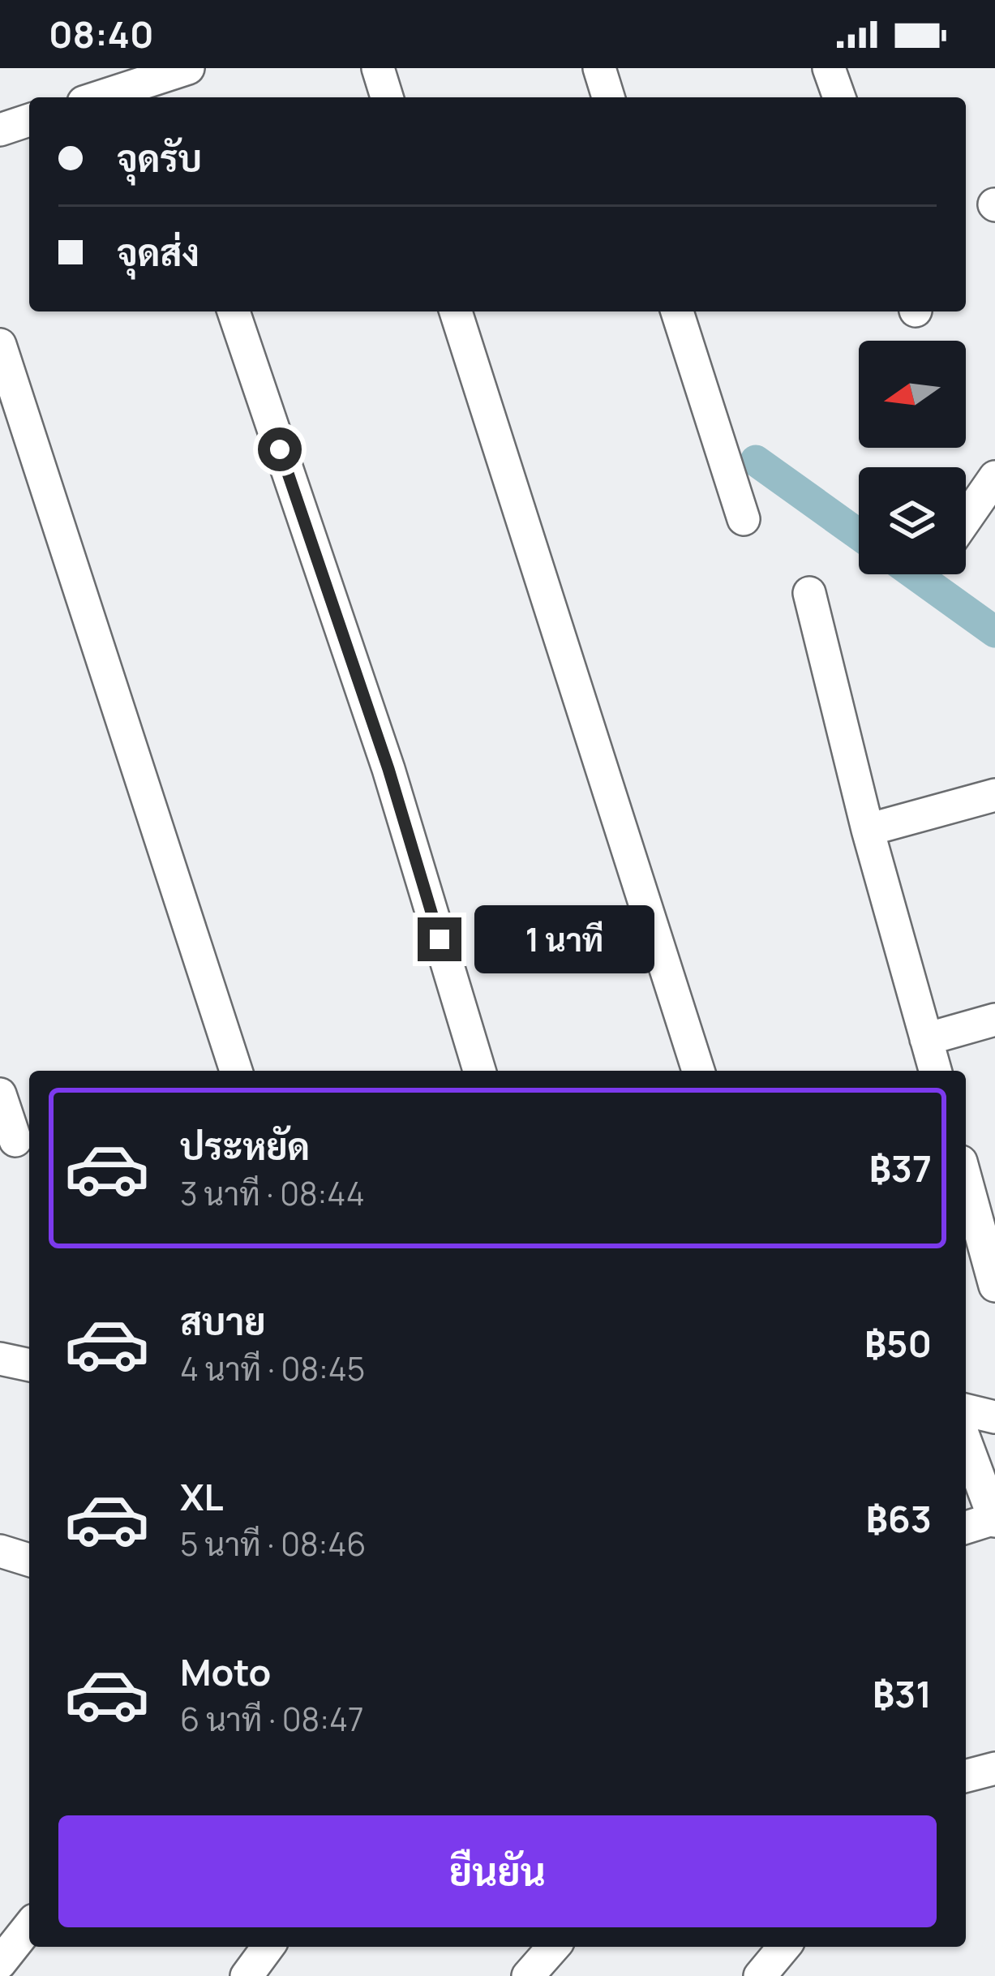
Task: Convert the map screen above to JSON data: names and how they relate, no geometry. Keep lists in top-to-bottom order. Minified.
{"north":"left","page":{"status":"08:40","banner":["จุดรับ","จุดส่ง"],"bubble":"1 นาที","list":[{"name":"ประหยัด","note":"3 นาที · 08:44","value":"฿37"},{"name":"สบาย","note":"4 นาที · 08:45","value":"฿50"},{"name":"XL","note":"5 นาที · 08:46","value":"฿63"},{"name":"Moto","note":"6 นาที · 08:47","value":"฿31"}],"buttons":"ยืนยัน"}}
